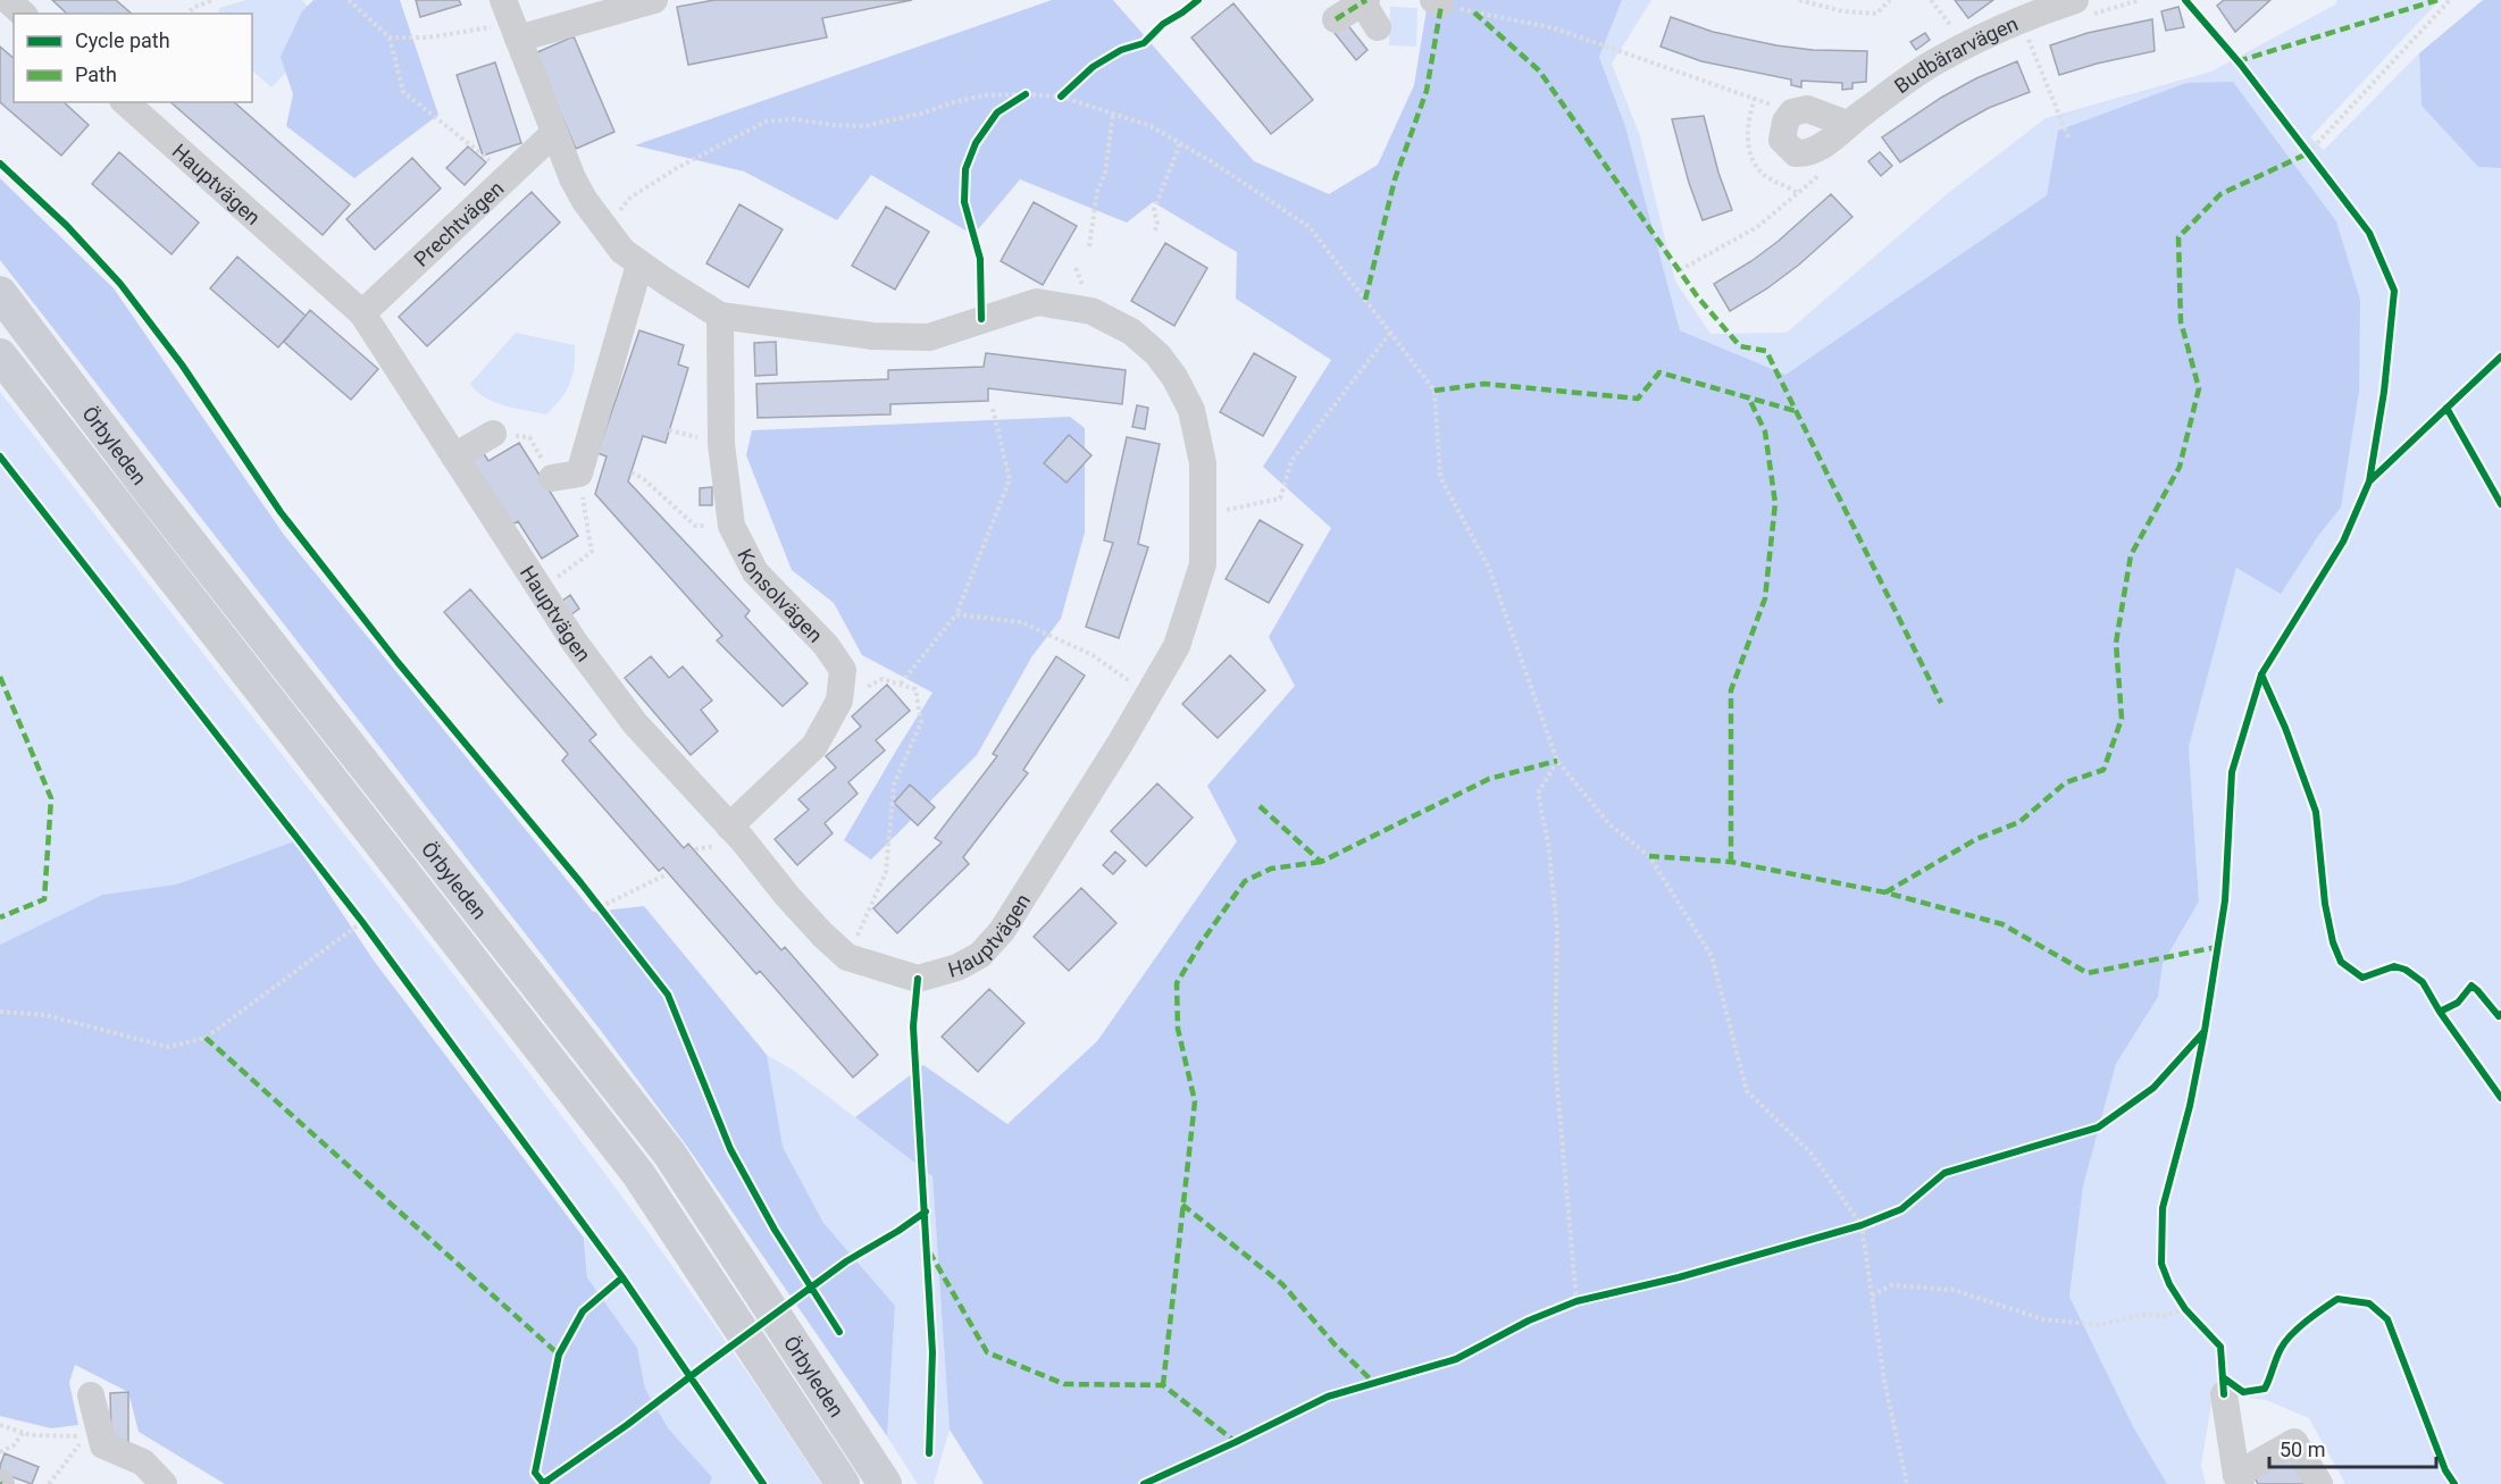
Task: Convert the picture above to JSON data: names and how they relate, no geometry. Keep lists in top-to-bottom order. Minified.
{"streets":{"main road":["Örbyleden"],"street":["Budbärarvägen","Hauptvägen","Prechtvägen","Konsolvägen"]},"crossings":[["Hauptvägen","Prechtvägen"],["Hauptvägen","Konsolvägen"]],"legend":["Cycle path","Path"],"scale_bar":"50 m"}
